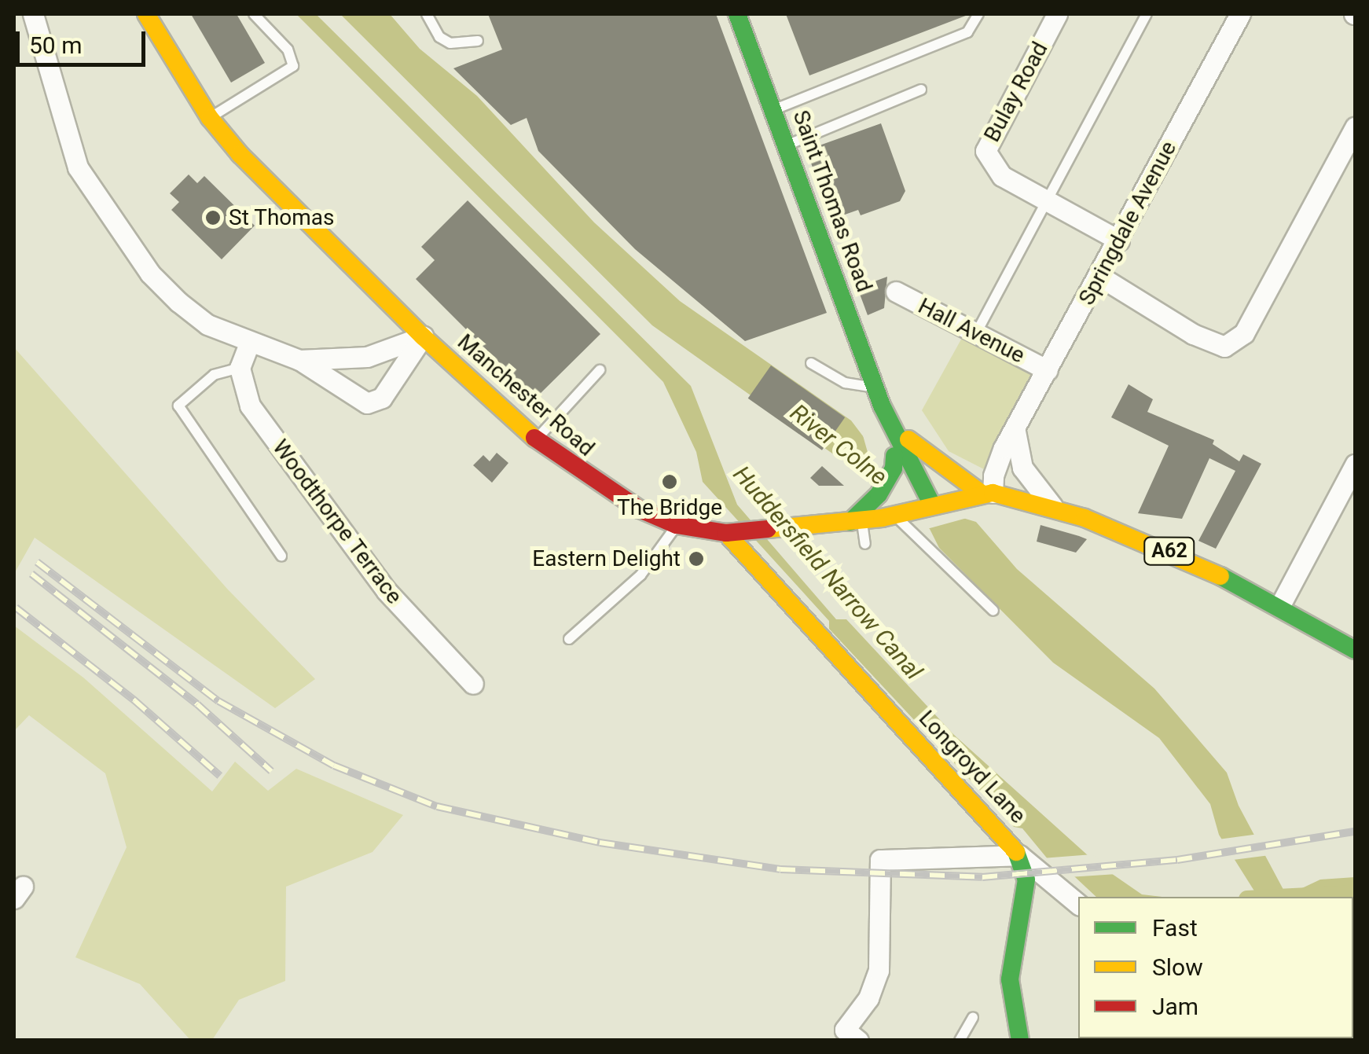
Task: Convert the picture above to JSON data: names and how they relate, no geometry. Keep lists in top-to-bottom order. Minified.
{"streets":{"main road":["Saint Thomas Road","Manchester Road","A62","Longroyd Lane"],"street":["Bulay Road","Springdale Avenue","Hall Avenue","Woodthorpe Terrace"]},"crossings":[["Bulay Road","Springdale Avenue"],["Saint Thomas Road","Manchester Road"],["Springdale Avenue","Hall Avenue"],["Springdale Avenue","Manchester Road"],["Manchester Road","Longroyd Lane"]],"water":["River Colne","Huddersfield Narrow Canal"],"places":["St Thomas","The Bridge","Eastern Delight"],"legend":["Fast","Slow","Jam"],"scale_bar":"50 m"}
